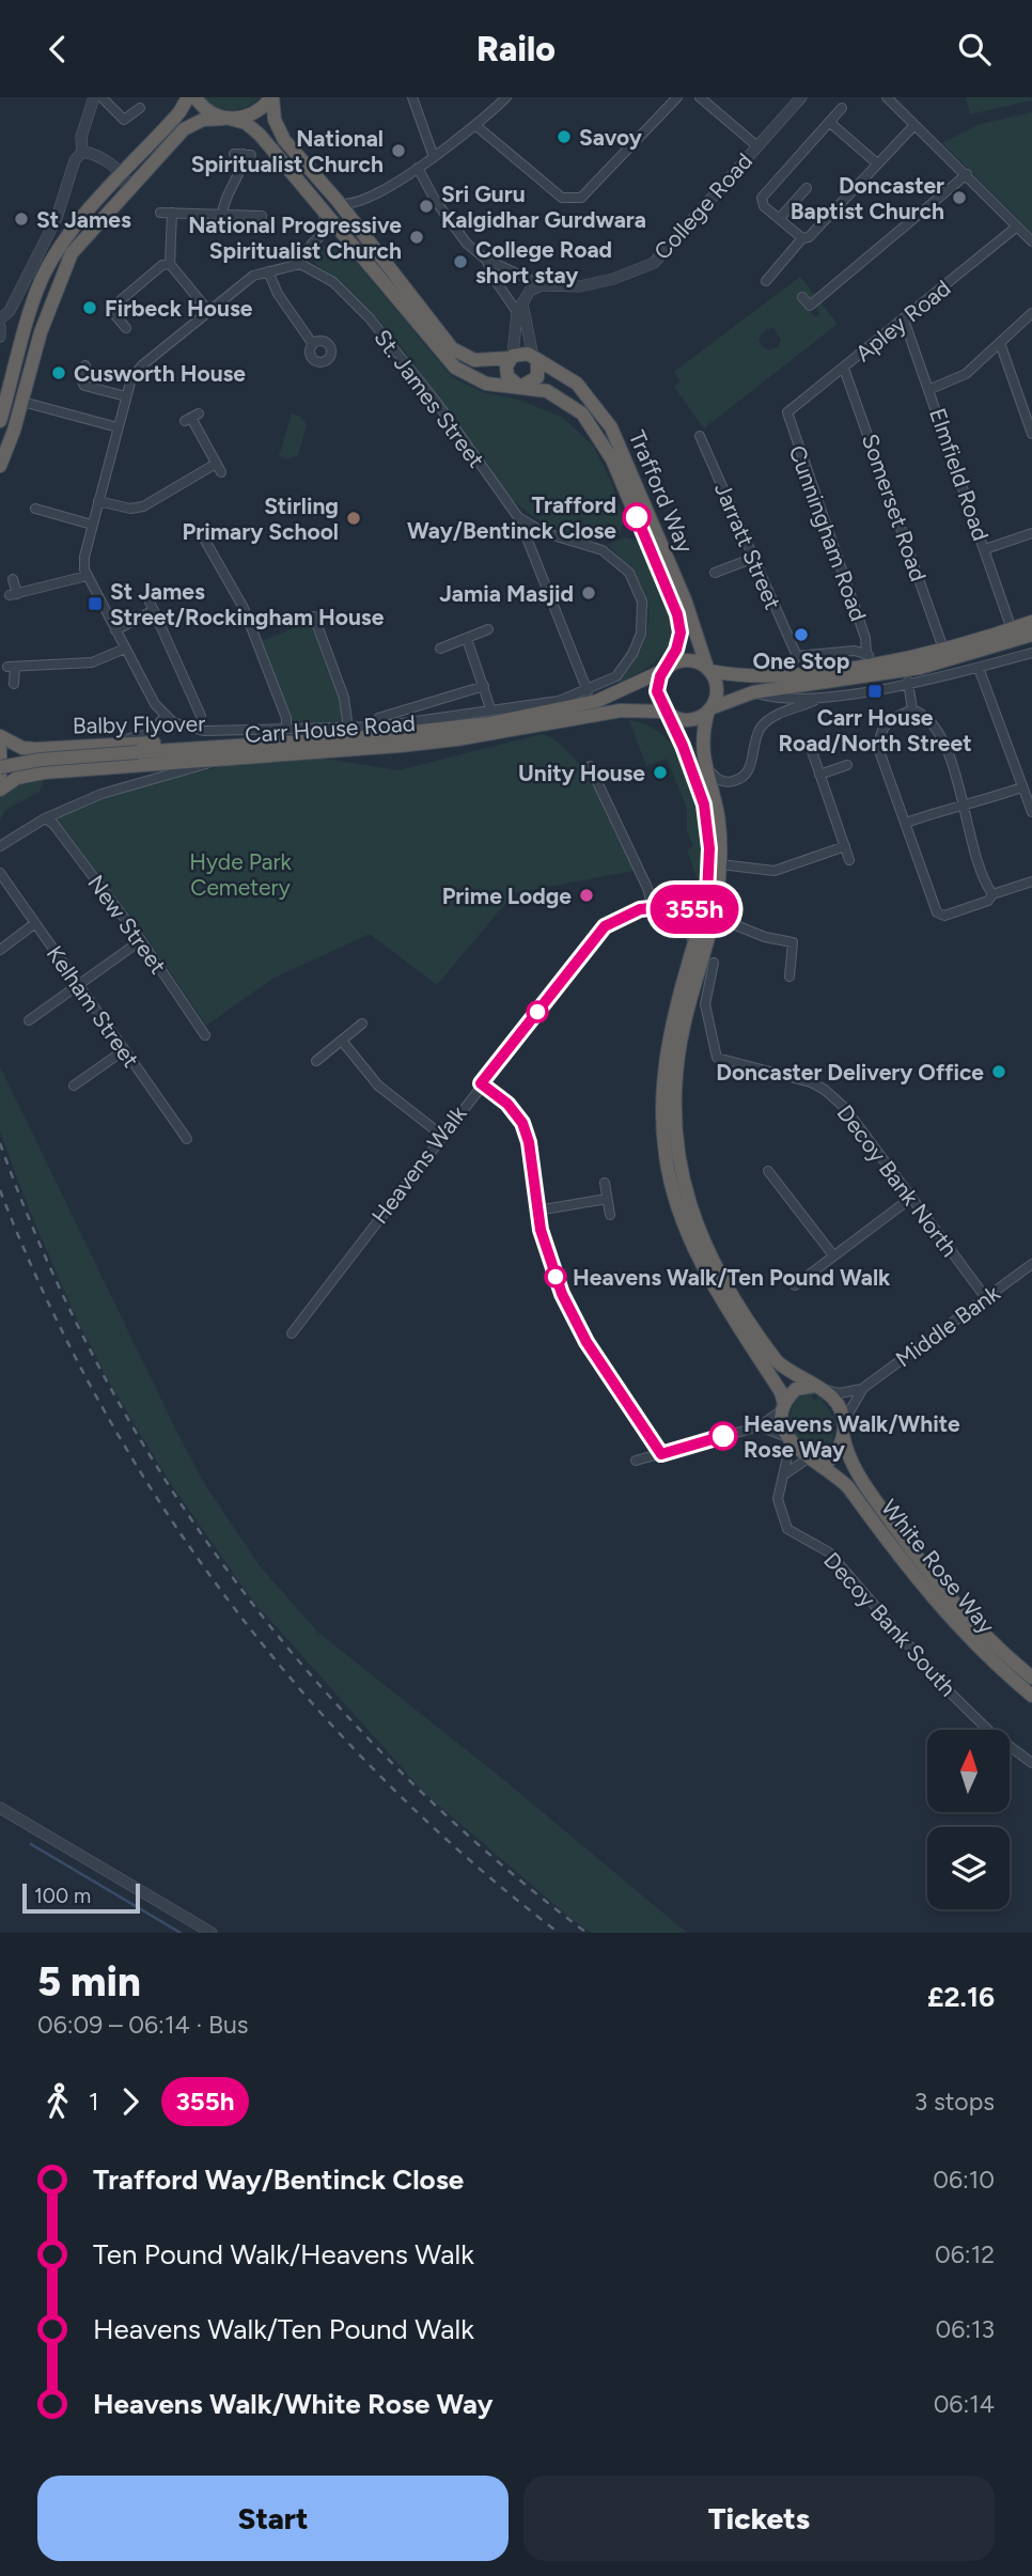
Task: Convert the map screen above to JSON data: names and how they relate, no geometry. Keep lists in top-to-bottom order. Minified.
{"streets":{"highway":["Trafford Way","Balby Flyover","Carr House Road","White Rose Way"],"street":["College Road","Apley Road","St. James Street","Elmfield Road","Somerset Road","Cunningham Road","Jarratt Street","New Street","Kelham Street","Heavens Walk","Decoy Bank North","Middle Bank","Decoy Bank South"]},"crossings":[["Apley Road","Elmfield Road"],["Apley Road","Somerset Road"],["Apley Road","Cunningham Road"],["Trafford Way","Carr House Road"],["Trafford Way","White Rose Way"],["Balby Flyover","Carr House Road"],["Carr House Road","White Rose Way"],["Decoy Bank North","Middle Bank"],["Middle Bank","White Rose Way"],["Middle Bank","Decoy Bank South"],["White Rose Way","Decoy Bank South"]],"parks":["Hyde Park Cemetery"],"places":{"other":["Savoy","National Spiritualist Church","Doncaster Baptist Church","Sri Guru Kalgidhar Gurdwara","St James","National Progressive Spiritualist Church","College Road short stay","Firbeck House","Cusworth House","Trafford Way/Bentinck Close","Stirling Primary School","Jamia Masjid","One Stop","Unity House","Prime Lodge","Doncaster Delivery Office","Heavens Walk/Ten Pound Walk","Heavens Walk/White Rose Way"],"transit":["St James Street/Rockingham House","Carr House Road/North Street"]},"lines":["bus line 355h"],"scale_bar":"100 m","north":"top","page":{"header":"Railo","on_map":"355h","scale":"100 m","heading":["5 min","06:09 – 06:14 · Bus","£2.16"],"legs":["1","355h","3 stops"],"list":[{"name":"Trafford Way/Bentinck Close","value":"06:10"},{"name":"Ten Pound Walk/Heavens Walk","value":"06:12"},{"name":"Heavens Walk/Ten Pound Walk","value":"06:13"},{"name":"Heavens Walk/White Rose Way","value":"06:14"}],"buttons":["Start","Tickets"]}}
